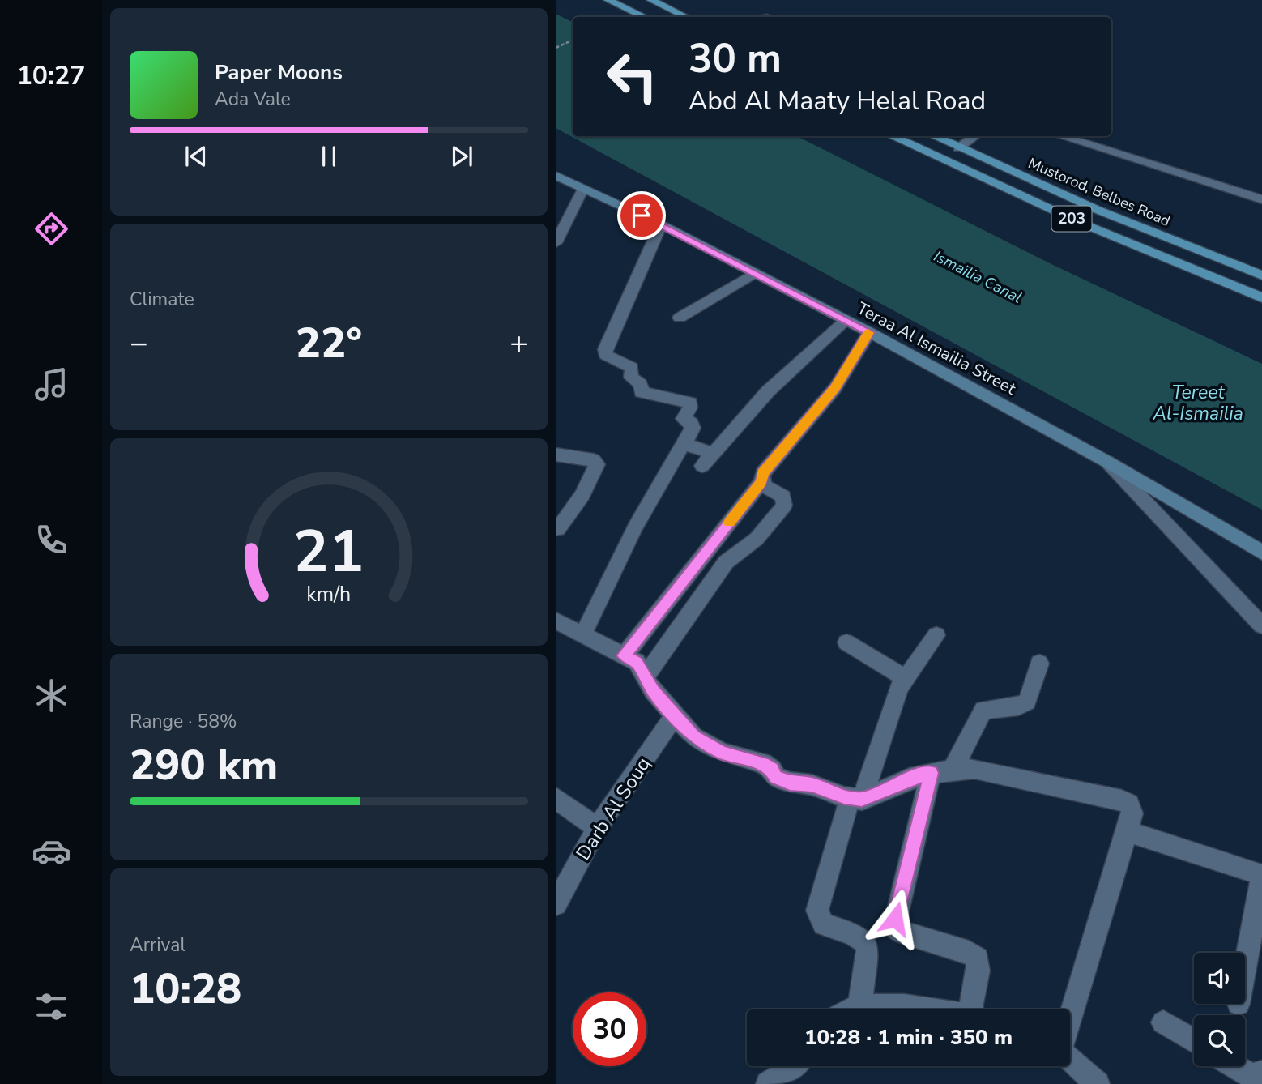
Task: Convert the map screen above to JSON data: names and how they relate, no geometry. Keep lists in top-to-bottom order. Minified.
{"streets":{"main road":["Mustorod, Belbes Road","203","Teraa Al Ismailia Street"],"street":["Darb Al Souq"]},"water":["Ismaïlia Canal","Tereet Al-Ismailia"],"page":{"tabs":"10:27","turn":["30 m","Abd Al Maaty Helal Road"],"song":["Paper Moons","Ada Vale"],"tile":["Climate",["Range · 58%","290 km"],["Arrival","10:28"]],"heat":["−","22°","+"],"limit":"30","trip":"10:28 · 1 min · 350 m","gauge":["21","km/h"]}}
